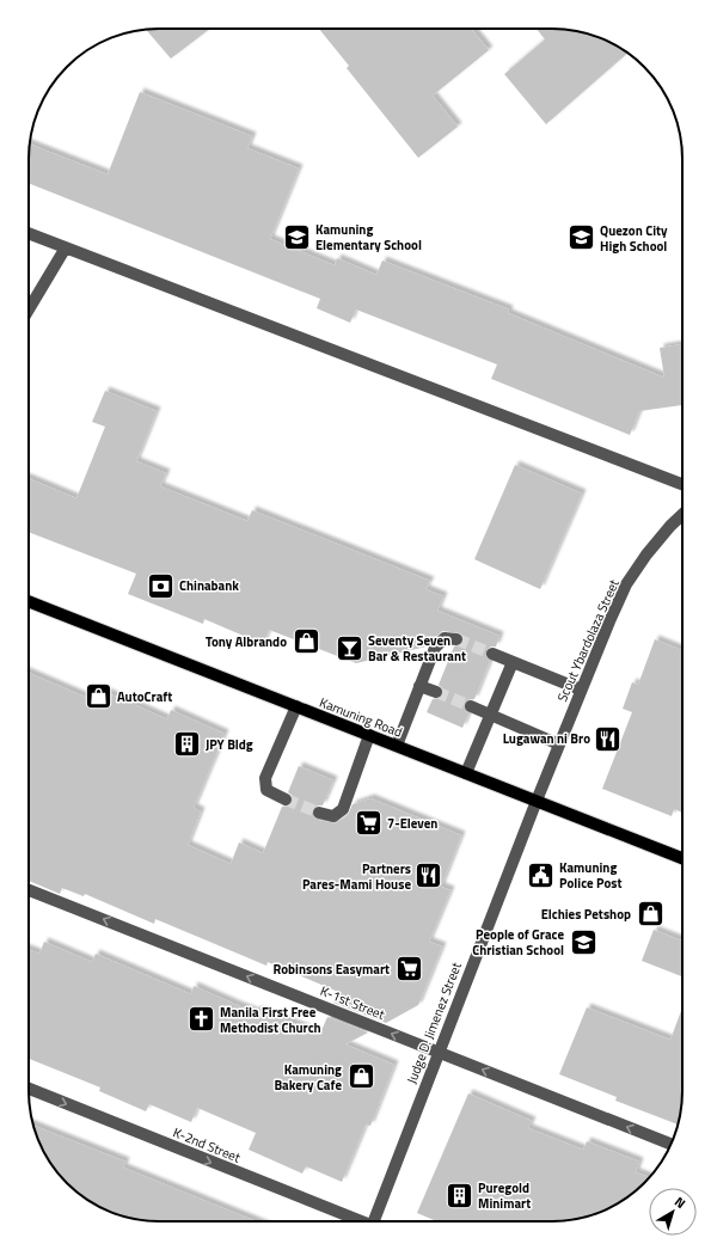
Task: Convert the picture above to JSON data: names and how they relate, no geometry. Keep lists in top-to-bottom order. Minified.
{"streets":{"main road":["Kamuning Road"],"street":["Scout Ybardolaza Street","K-1st Street","Judge D. Jimenez Street","K-2nd Street"]},"crossings":[["Scout Ybardolaza Street","Kamuning Road"],["Scout Ybardolaza Street","Judge D. Jimenez Street"],["Kamuning Road","Judge D. Jimenez Street"],["K-1st Street","Judge D. Jimenez Street"]],"one_way":["K-1st Street","K-2nd Street"],"places":{"school or university":["Kamuning Elementary School","Quezon City High School","People of Grace Christian School"],"bank":["Chinabank"],"shop":["Tony Albrando","AutoCraft","Elchies Petshop","Kamuning Bakery Cafe"],"bar":["Seventy Seven Bar & Restaurant"],"restaurant":["Lugawan ni Bro","Partners Pares-Mami House"],"building":["JPY Bldg","Puregold Minimart"],"supermarket":["7-Eleven","Robinsons Easymart"],"public building":["Kamuning Police Post"],"church":["Manila First Free Methodist Church"]},"north":"top right"}
